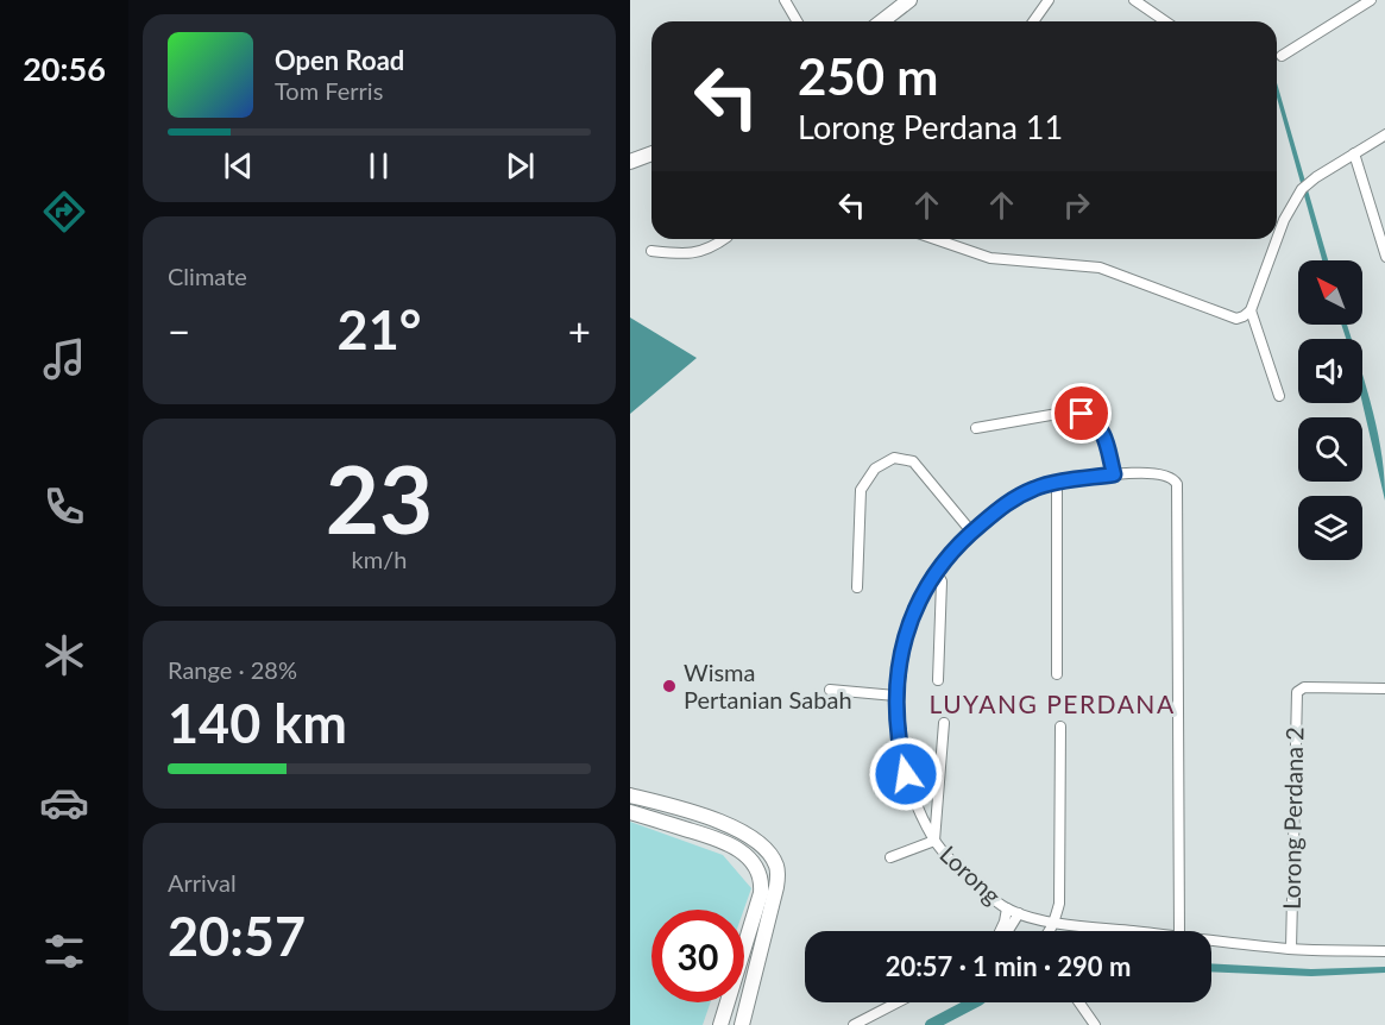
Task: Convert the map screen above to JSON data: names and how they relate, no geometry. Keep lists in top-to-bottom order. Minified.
{"streets":{"street":["Lorong Perdana 2","Lorong"]},"crossings":[["Lorong Perdana 2","Lorong"]],"districts":["LUYANG PERDANA"],"places":["Wisma Pertanian Sabah"],"north":"top left","page":{"tabs":"20:56","turn":["250 m","Lorong Perdana 11"],"song":["Open Road","Tom Ferris"],"tile":["Climate",["23","km/h"],["Range · 28%","140 km"],["Arrival","20:57"]],"heat":["−","21°","+"],"limit":"30","trip":"20:57 · 1 min · 290 m"}}
